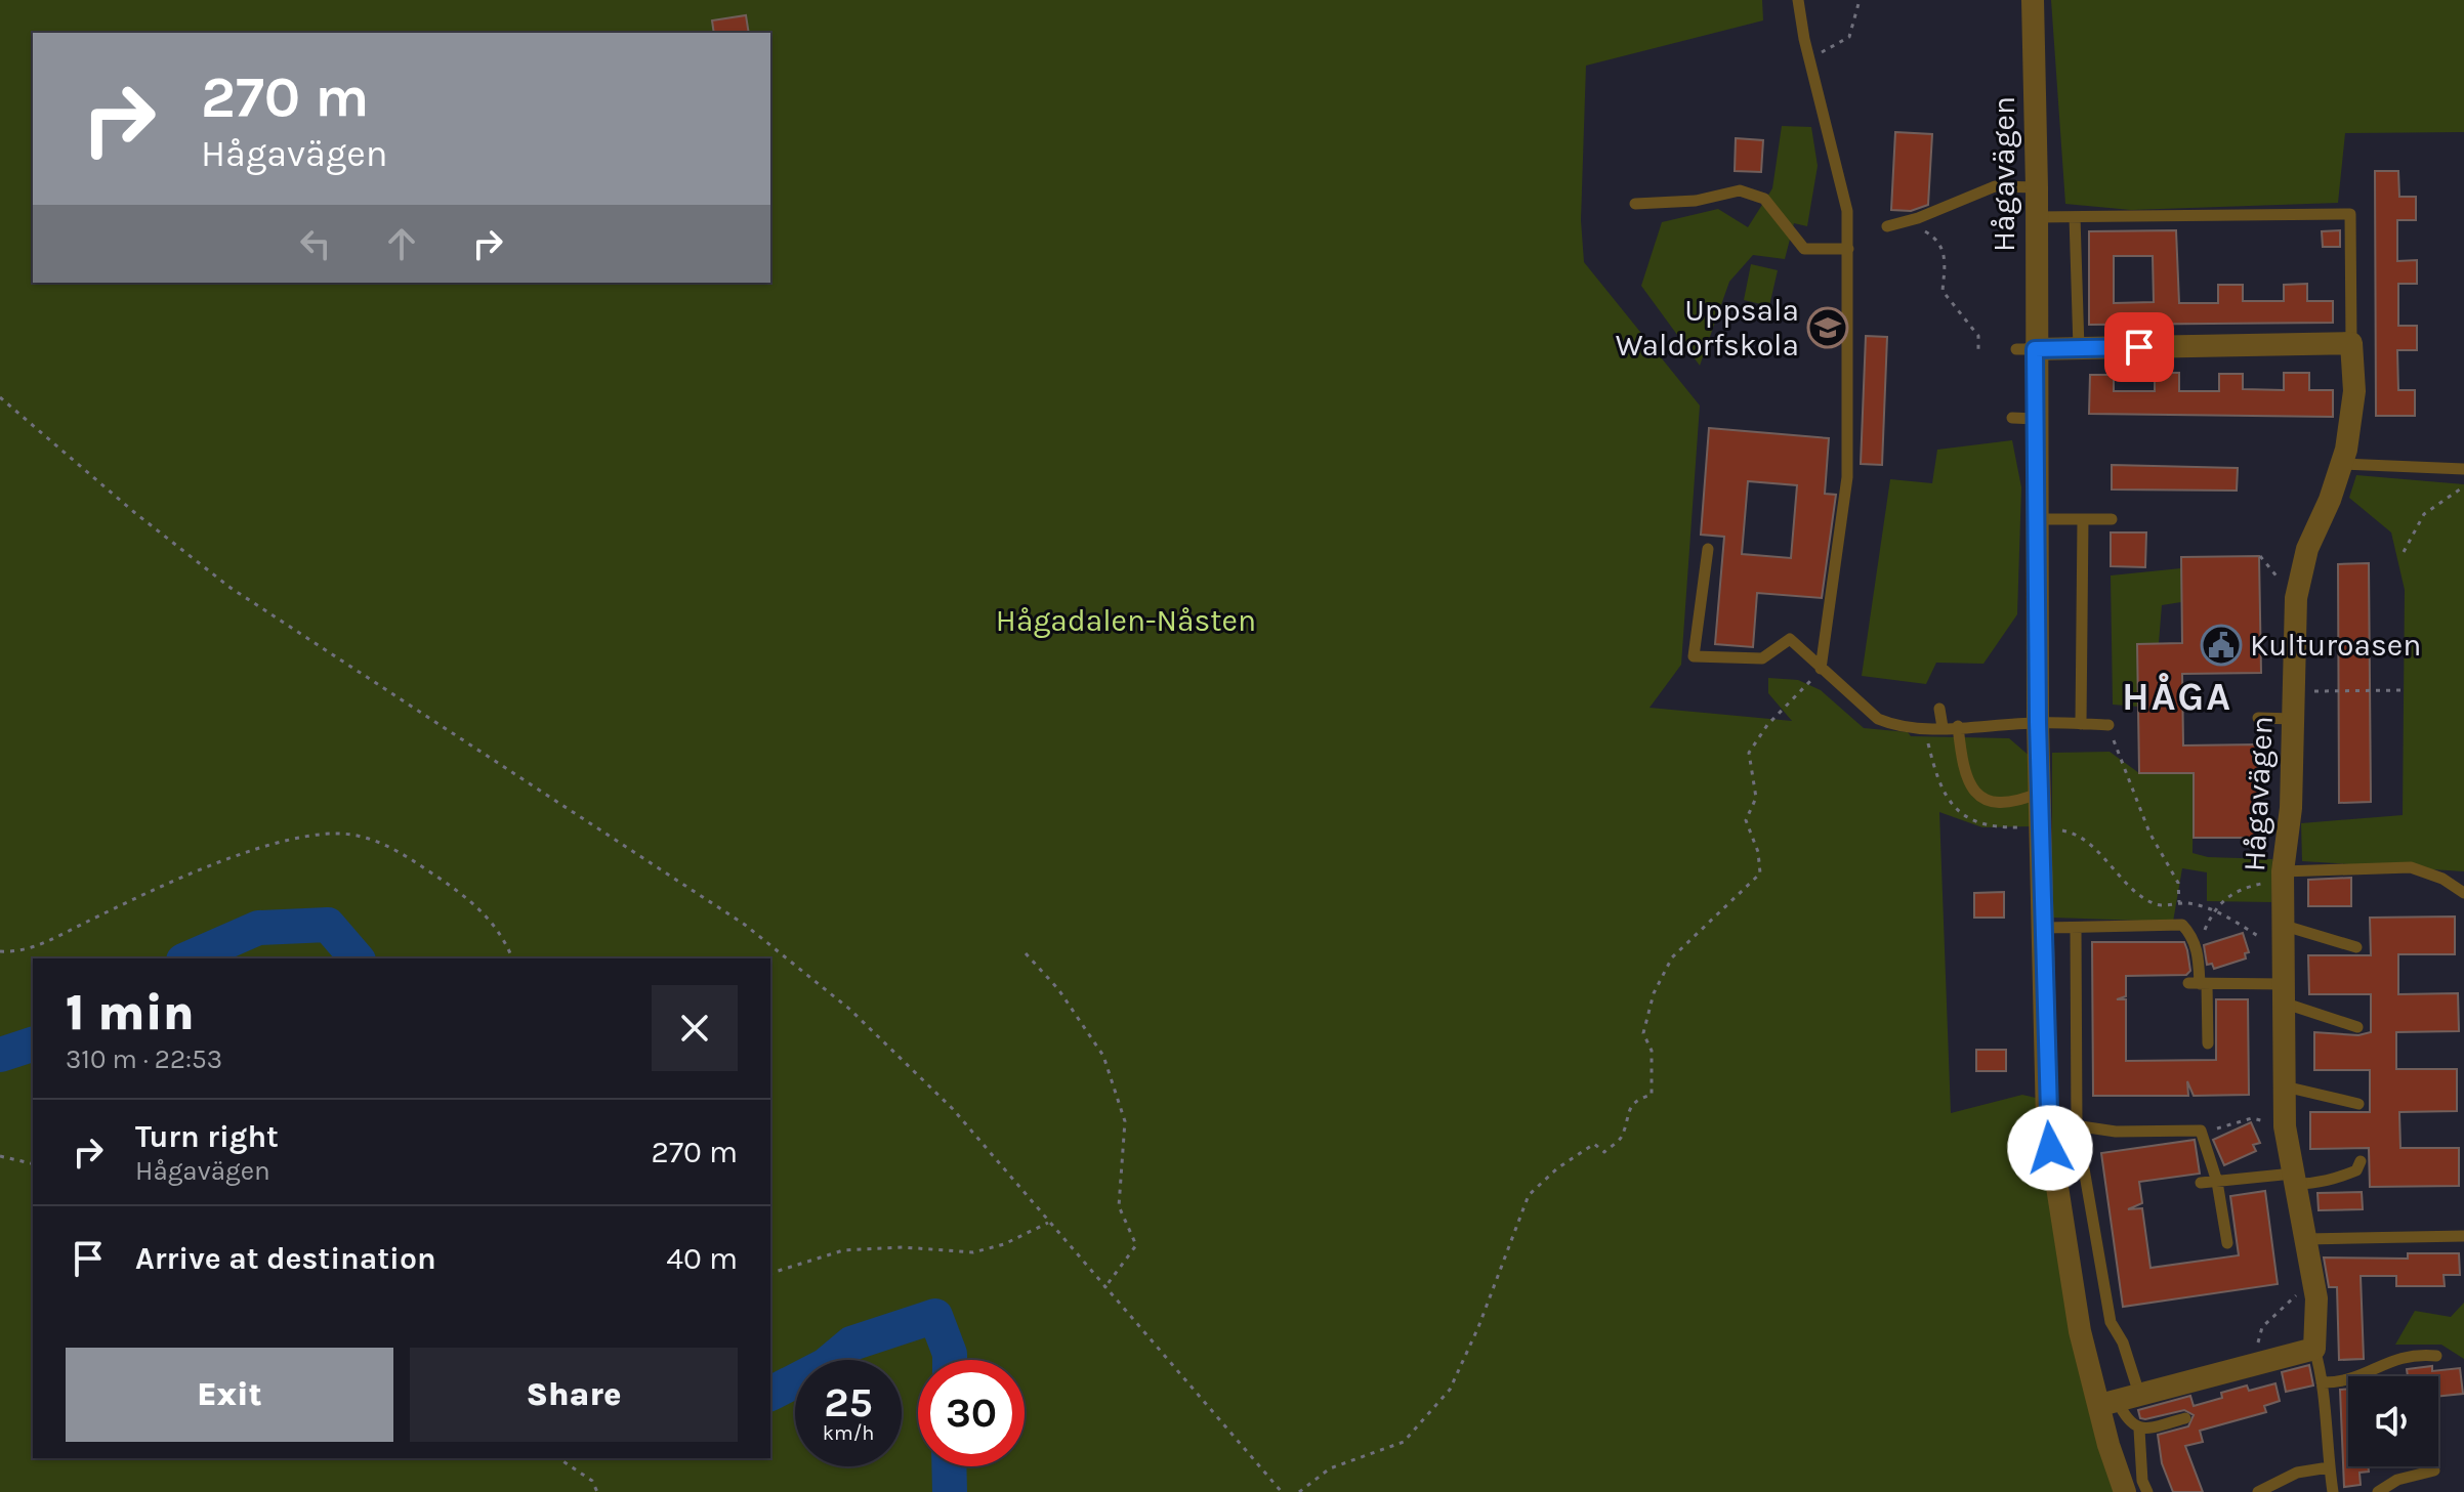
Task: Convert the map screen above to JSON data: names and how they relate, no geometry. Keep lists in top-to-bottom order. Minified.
{"streets":{"street":["Hågavägen"]},"districts":["HÅGA"],"parks":["Hågadalen-Nåsten"],"places":{"school or university":["Uppsala Waldorfskola"],"public building":["Kulturoasen"]},"page":{"turn":["270 m","Hågavägen"],"heading":["1 min","310 m · 22:53"],"list":[{"name":"Turn right","note":"Hågavägen","value":"270 m"},{"name":"Arrive at destination","value":"40 m"}],"buttons":["Exit","Share"],"speed":"25 km/h","limit":"30"}}
